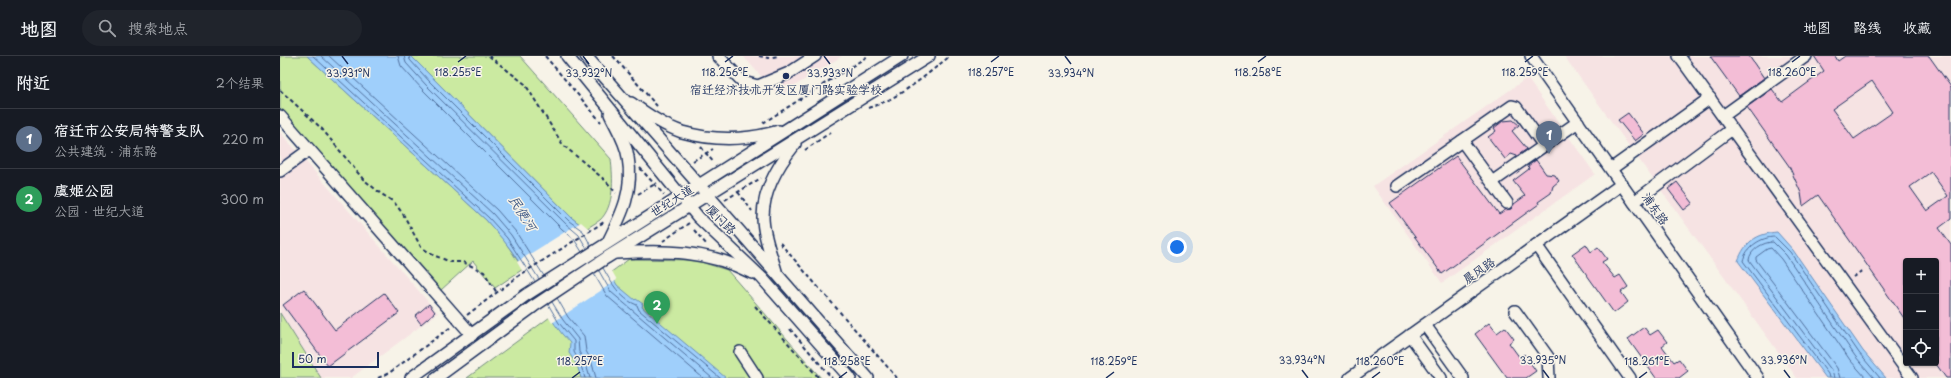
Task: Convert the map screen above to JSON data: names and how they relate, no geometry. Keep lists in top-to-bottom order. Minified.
{"streets":{"street":["世纪大道","浦东路","厦门路","晨风路"]},"crossings":[["世纪大道","厦门路"],["浦东路","晨风路"]],"water":["民便河"],"places":["宿迁经济技术开发区厦门路实验学校"],"scale_bar":"50 m","page":{"header":"地图","search":"搜索地点","nav":["地图","路线","收藏"],"heading":["附近","2个结果"],"list":[{"mark":"1","name":"宿迁市公安局特警支队","note":"公共建筑 · 浦东路","value":"220 m"},{"mark":"2","name":"虞姬公园","note":"公园 · 世纪大道","value":"300 m"}],"pins":["1","2"],"map_buttons":["+","−"],"scale":"50 m"},"coordinates":["118.255°E","118.256°E","118.258°E","118.260°E","118.257°E","118.259°E","33.931°N","33.932°N","33.933°N","33.934°N","33.935°N","33.936°N","118.261°E"]}
